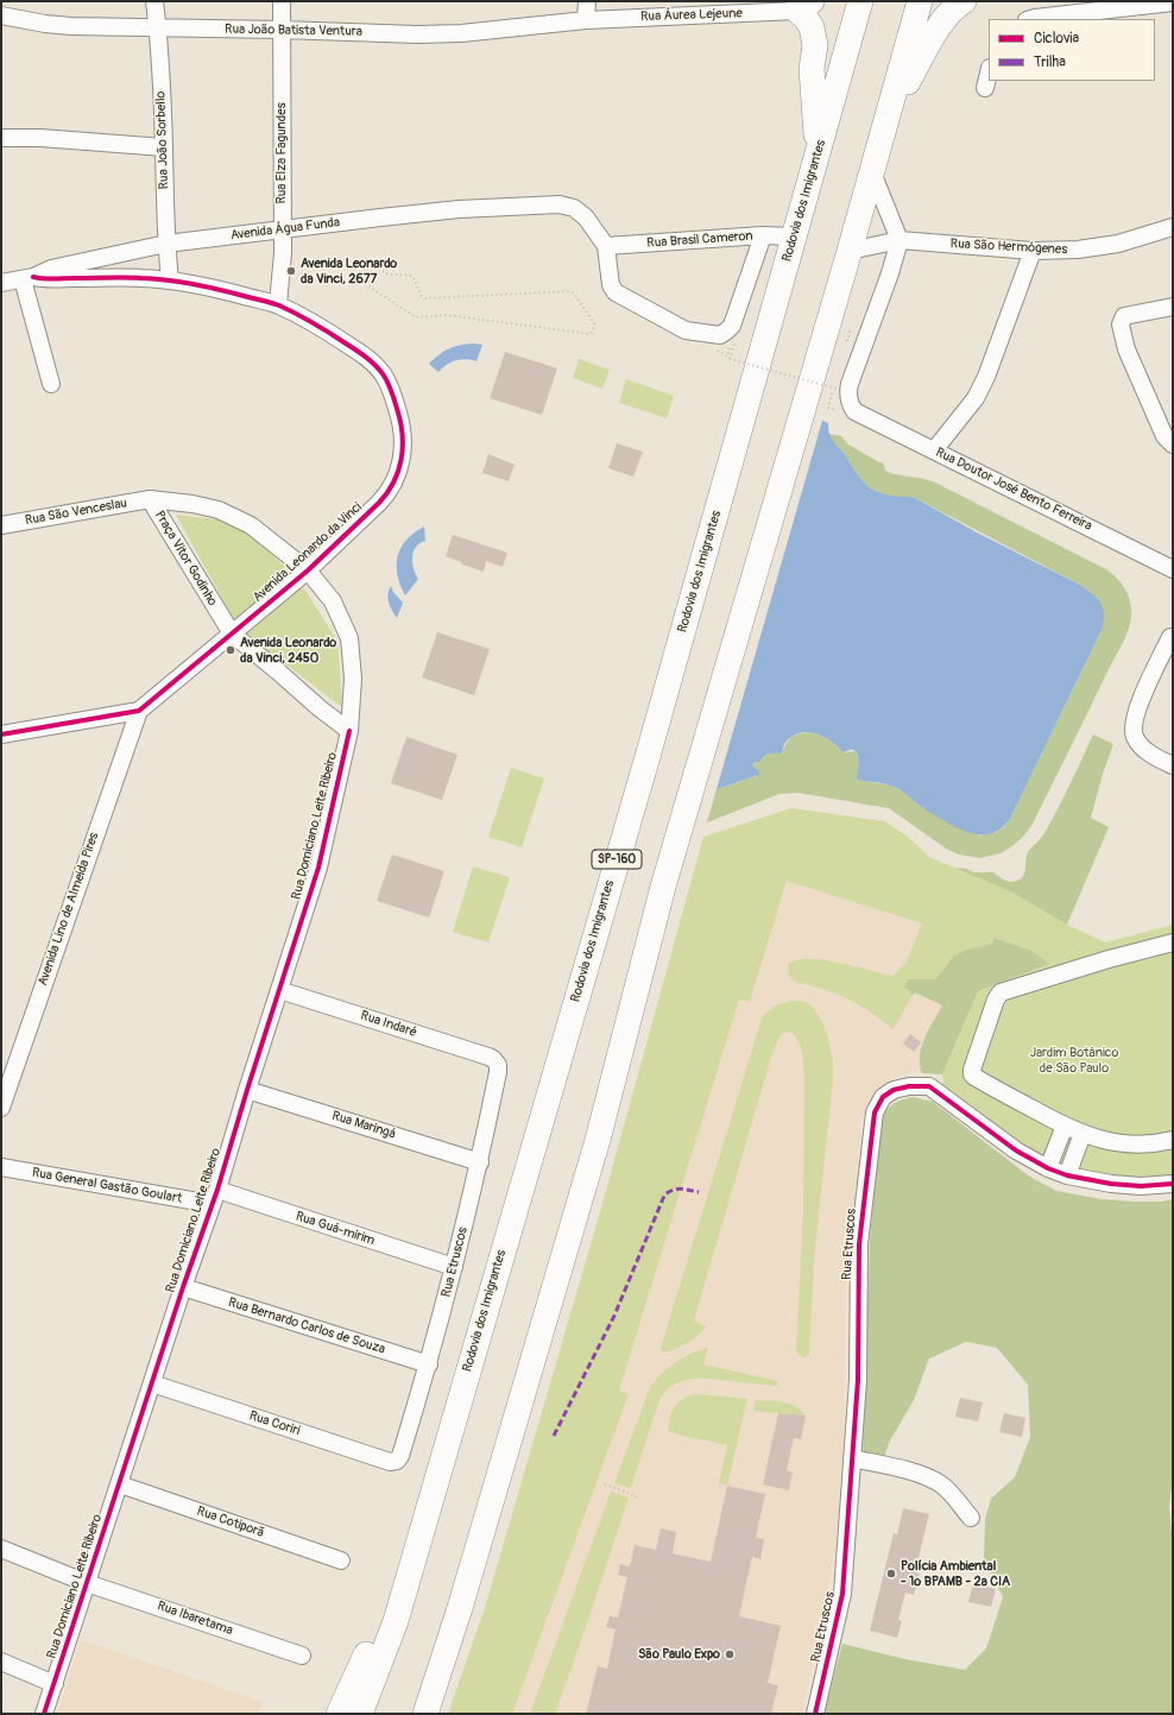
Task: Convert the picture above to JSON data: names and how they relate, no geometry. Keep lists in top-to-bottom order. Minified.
{"streets":{"highway":["Rodovia dos Imigrantes","SP-160"],"street":["Rua Áurea Lejeune","Rua João Batista Ventura","Rua João Sorbello","Rua Elza Fagundes","Avenida Água Funda","Rua Brasil Cameron","Rua São Hermógenes","Rua Doutor José Bento Ferreira","Rua São Venceslau","Avenida Leonardo da Vinci","Praça Vitor Godinho","Rua Domiciano Leite Ribeiro","Avenida Lino de Almeida Pires","Rua Indaré","Rua Maringá","Rua General Gastão Goulart","Rua Guá-mirim","Rua Etruscos","Rua Bernardo Carlos de Souza","Rua Coriri","Rua Cotiporã","Rua Ibaretama"]},"crossings":[["Rua Áurea Lejeune","Rua João Batista Ventura"],["Rua João Batista Ventura","Rua João Sorbello"],["Rua João Batista Ventura","Rua Elza Fagundes"],["Rua João Sorbello","Avenida Água Funda"],["Rua João Sorbello","Avenida Leonardo da Vinci"],["Rua Elza Fagundes","Avenida Água Funda"],["Rua Elza Fagundes","Avenida Leonardo da Vinci"],["Rodovia dos Imigrantes","Rua Brasil Cameron"],["Avenida Água Funda","Rua Brasil Cameron"],["Avenida Água Funda","Avenida Leonardo da Vinci"],["Rua São Venceslau","Praça Vitor Godinho"],["Avenida Leonardo da Vinci","Praça Vitor Godinho"],["Avenida Leonardo da Vinci","Avenida Lino de Almeida Pires"],["Praça Vitor Godinho","Rua Domiciano Leite Ribeiro"],["Rua Domiciano Leite Ribeiro","Rua Indaré"],["Rua Domiciano Leite Ribeiro","Rua Maringá"],["Rua Domiciano Leite Ribeiro","Rua General Gastão Goulart"],["Rua Domiciano Leite Ribeiro","Rua Guá-mirim"],["Rua Domiciano Leite Ribeiro","Rua Bernardo Carlos de Souza"],["Rua Domiciano Leite Ribeiro","Rua Coriri"],["Rua Domiciano Leite Ribeiro","Rua Cotiporã"],["Rua Domiciano Leite Ribeiro","Rua Ibaretama"],["Rua Indaré","Rua Etruscos"],["Rua Maringá","Rua Etruscos"],["Rua General Gastão Goulart","Rua Guá-mirim"],["Rua Guá-mirim","Rua Etruscos"],["Rua Etruscos","Rua Bernardo Carlos de Souza"],["Rua Etruscos","Rua Coriri"]],"parks":["Jardim Botânico de São Paulo"],"places":["Avenida Leonardo da Vinci, 2677","Avenida Leonardo da Vinci, 2450","Polícia Ambiental - 1º BPAMB - 2ª CIA","São Paulo Expo"],"legend":["Ciclovia","Trilha"]}
